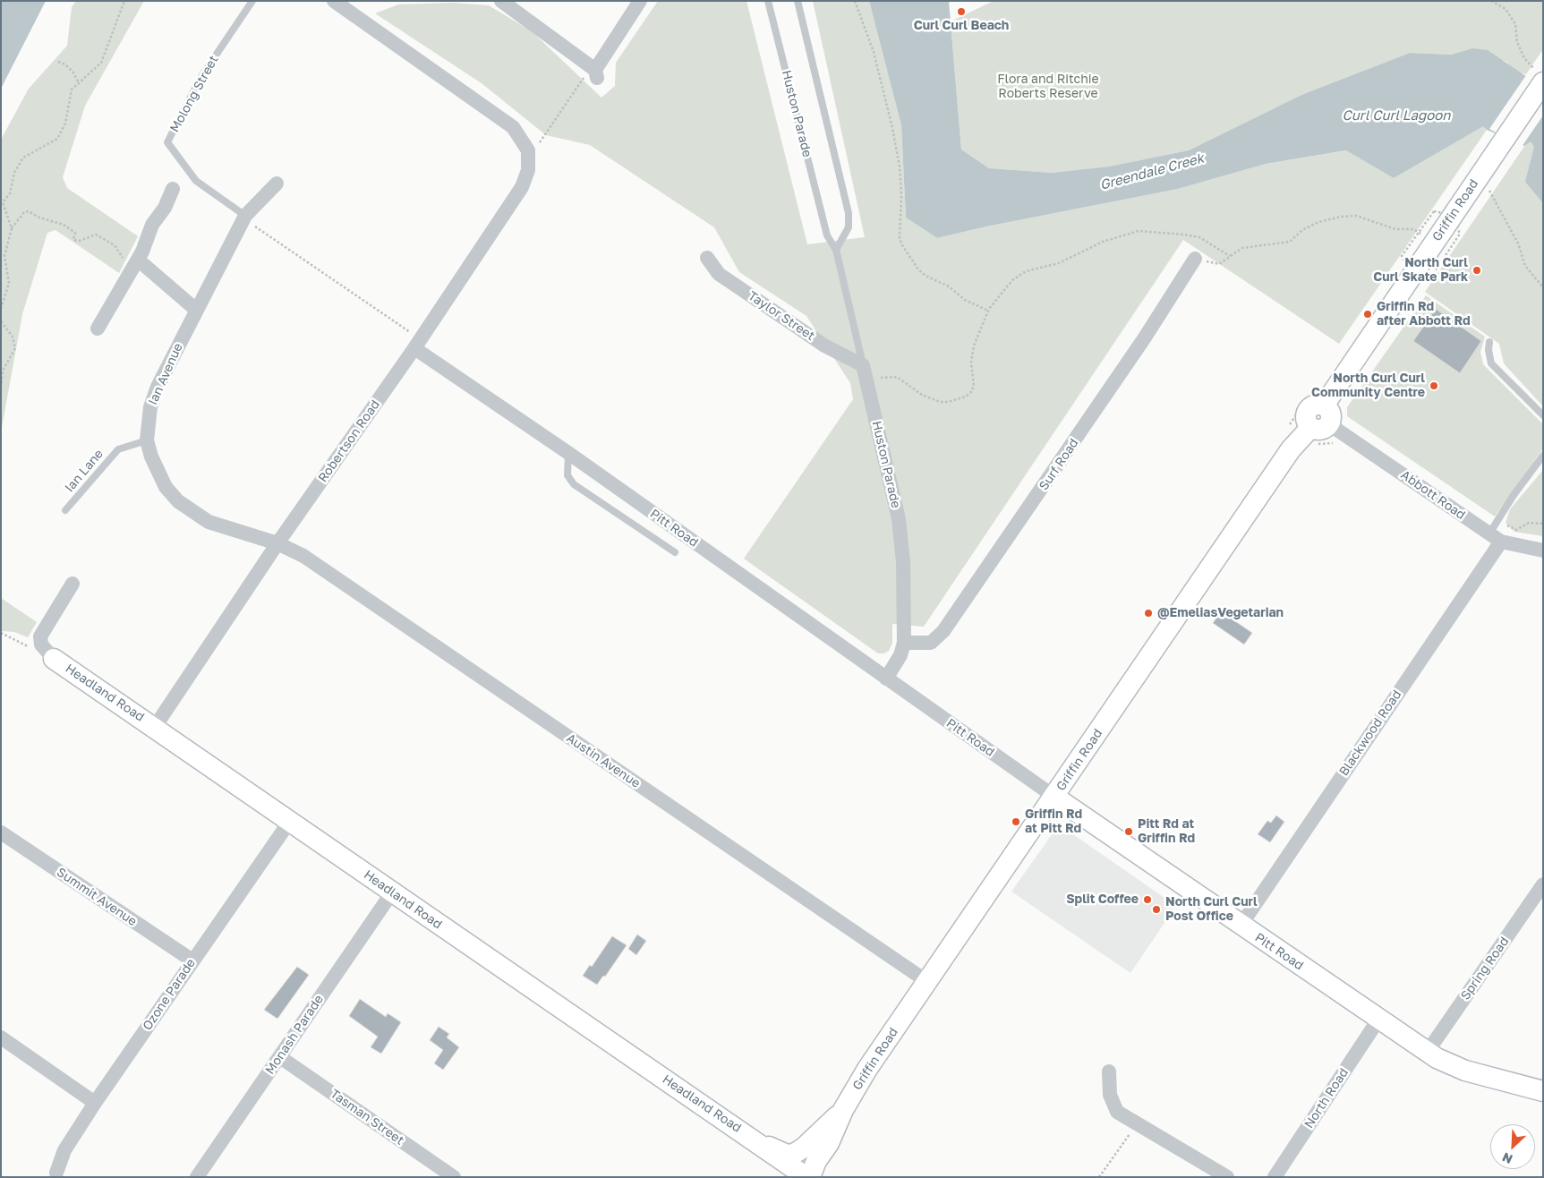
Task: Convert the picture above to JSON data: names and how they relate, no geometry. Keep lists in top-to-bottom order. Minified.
{"streets":{"main road":["Griffin Road","Pitt Road","Headland Road"],"street":["Huston Parade","Taylor Street","Ian Avenue","Robertson Road","Surf Road","Abbott Road","Blackwood Road","Austin Avenue","Summit Avenue","Spring Road","Ozone Parade","Monash Parade","North Road","Tasman Street"],"lane":["Molong Street","Ian Lane"]},"crossings":[["Molong Street","Ian Avenue"],["Huston Parade","Taylor Street"],["Huston Parade","Surf Road"],["Huston Parade","Pitt Road"],["Griffin Road","Abbott Road"],["Griffin Road","Pitt Road"],["Griffin Road","Headland Road"],["Griffin Road","Austin Avenue"],["Ian Avenue","Robertson Road"],["Ian Avenue","Ian Lane"],["Ian Avenue","Austin Avenue"],["Robertson Road","Pitt Road"],["Robertson Road","Headland Road"],["Robertson Road","Austin Avenue"],["Abbott Road","Blackwood Road"],["Pitt Road","Blackwood Road"],["Pitt Road","Spring Road"],["Pitt Road","North Road"],["Headland Road","Ozone Parade"],["Headland Road","Monash Parade"],["Summit Avenue","Ozone Parade"],["Monash Parade","Tasman Street"]],"water":["Curl Curl Lagoon","Greendale Creek"],"parks":["Flora and Ritchie Roberts Reserve"],"places":["Curl Curl Beach","North Curl Curl Skate Park","Griffin Rd after Abbott Rd","North Curl Curl Community Centre","@EmeliasVegetarian","Griffin Rd at Pitt Rd","Pitt Rd at Griffin Rd","Split Coffee","North Curl Curl Post Office"],"north":"bottom left"}
